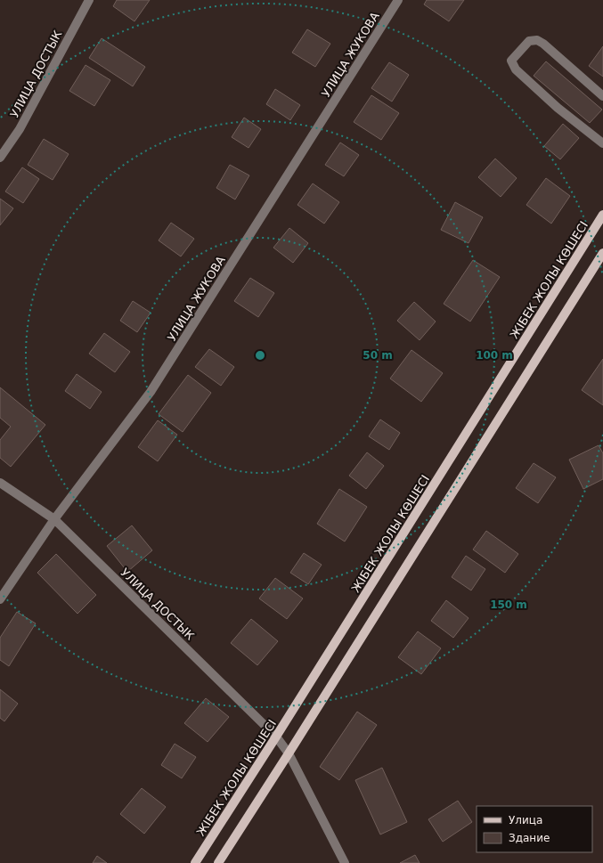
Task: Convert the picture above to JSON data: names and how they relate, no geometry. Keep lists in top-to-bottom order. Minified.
{"streets":{"main road":["ЖІБЕК ЖОЛЫ КӨШЕСІ"],"street":["УЛИЦА ЖУКОВА","УЛИЦА ДОСТЫК"]},"crossings":[["УЛИЦА ЖУКОВА","УЛИЦА ДОСТЫК"],["УЛИЦА ДОСТЫК","ЖІБЕК ЖОЛЫ КӨШЕСІ"]],"legend":["Улица","Здание"],"rings":["50 m","100 m","150 m"]}
